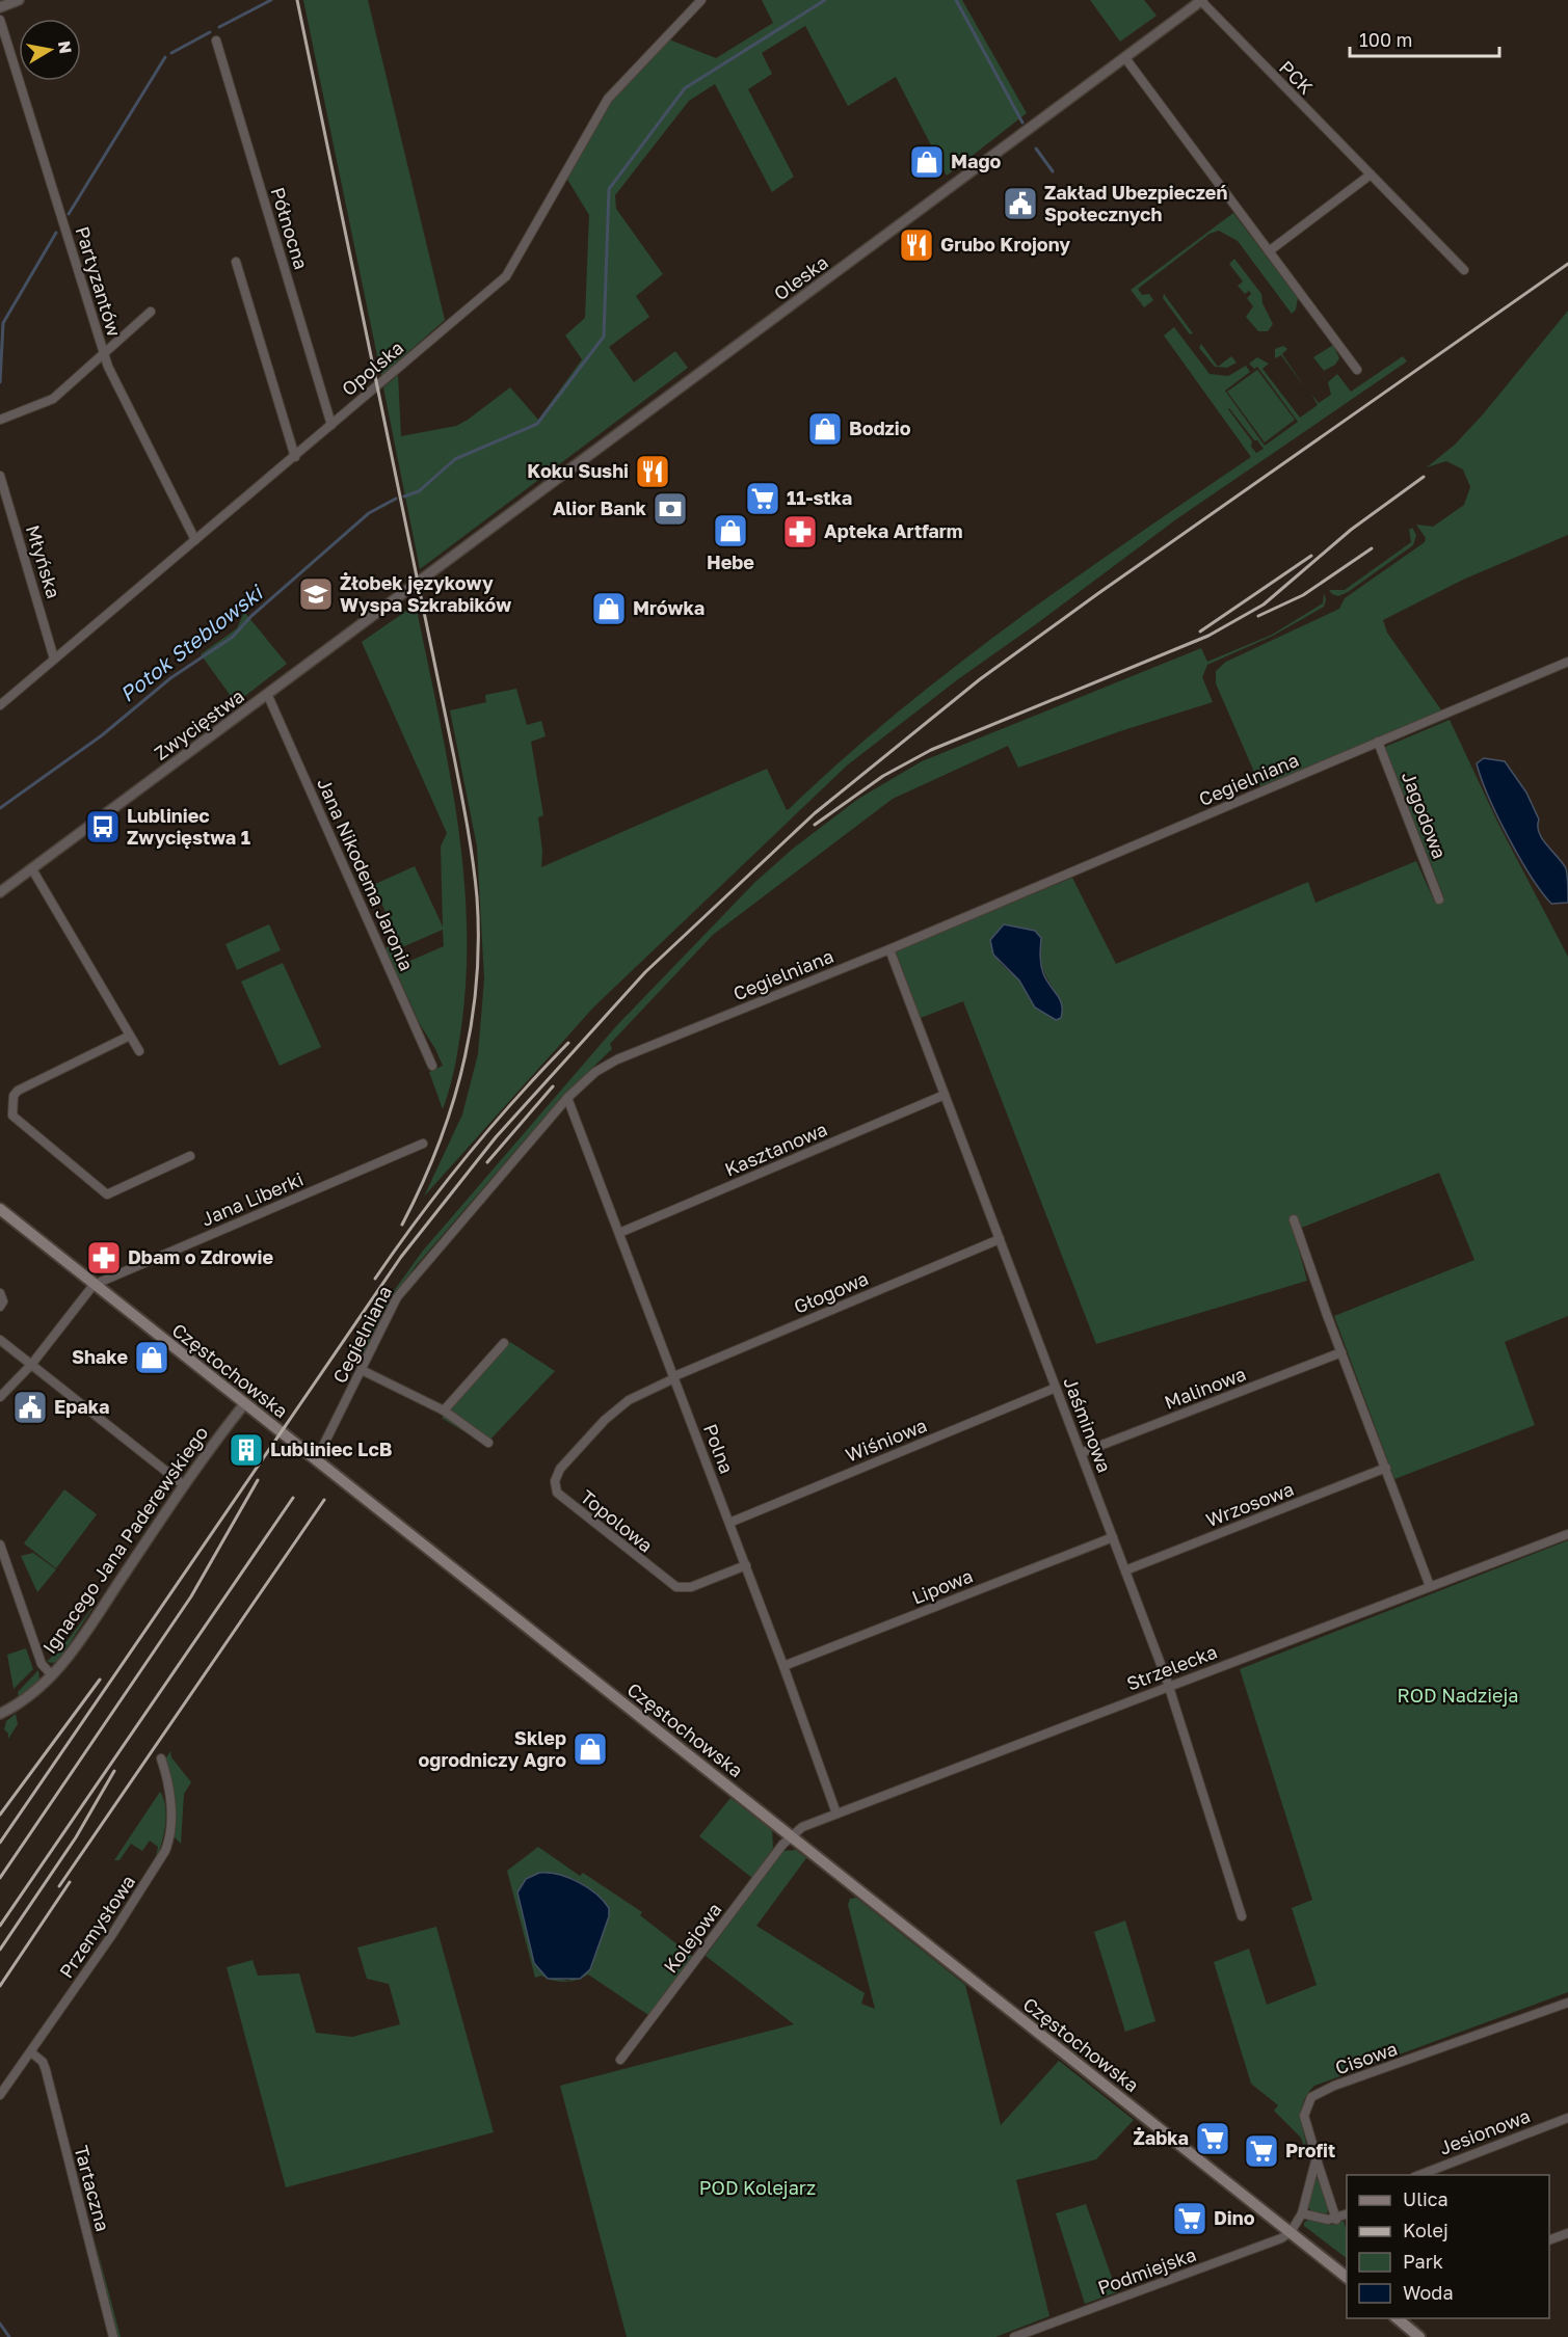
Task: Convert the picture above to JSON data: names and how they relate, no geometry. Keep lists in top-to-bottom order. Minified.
{"streets":{"main road":["Częstochowska"],"street":["PCK","Północna","Oleska","Partyzantów","Opolska","Młyńska","Zwycięstwa","Cegielniana","Jagodowa","Jana Nikodema Jaronia","Kasztanowa","Jana Liberki","Głogowa","Malinowa","Jaśminowa","Wiśniowa","Polna","Wrzosowa","Topolowa","Ignacego Jana Paderewskiego","Lipowa","Strzelecka","Przemysłowa","Kolejowa","Cisowa","Jesionowa","Tartaczna","Podmiejska"]},"crossings":[["PCK","Oleska"],["Północna","Opolska"],["Oleska","Zwycięstwa"],["Partyzantów","Opolska"],["Opolska","Młyńska"],["Zwycięstwa","Jana Nikodema Jaronia"],["Cegielniana","Jagodowa"],["Cegielniana","Częstochowska"],["Cegielniana","Jaśminowa"],["Cegielniana","Polna"],["Kasztanowa","Jaśminowa"],["Kasztanowa","Polna"],["Jana Liberki","Częstochowska"],["Głogowa","Jaśminowa"],["Głogowa","Polna"],["Głogowa","Topolowa"],["Częstochowska","Ignacego Jana Paderewskiego"],["Częstochowska","Strzelecka"],["Częstochowska","Kolejowa"],["Częstochowska","Podmiejska"],["Malinowa","Jaśminowa"],["Jaśminowa","Wiśniowa"],["Jaśminowa","Wrzosowa"],["Jaśminowa","Lipowa"],["Jaśminowa","Strzelecka"],["Wiśniowa","Polna"],["Polna","Topolowa"],["Polna","Lipowa"],["Polna","Strzelecka"],["Strzelecka","Kolejowa"],["Przemysłowa","Tartaczna"]],"water":["Potok Steblowski"],"parks":["ROD Nadzieja","POD Kolejarz"],"places":{"shop":["Mago","Bodzio","Hebe","Mrówka","Shake","Sklep ogrodniczy Agro"],"public building":["Zakład Ubezpieczeń Społecznych","Epaka"],"restaurant":["Grubo Krojony","Koku Sushi"],"supermarket":["11-stka","Żabka","Profit","Dino"],"bank":["Alior Bank"],"pharmacy":["Apteka Artfarm","Dbam o Zdrowie"],"school or university":["Żłobek językowy Wyspa Szkrabików"],"bus stop":["Lubliniec Zwycięstwa 1"],"building":["Lubliniec LcB"]},"legend":["Ulica","Kolej","Park","Woda"],"scale_bar":"100 m","north":"right"}
